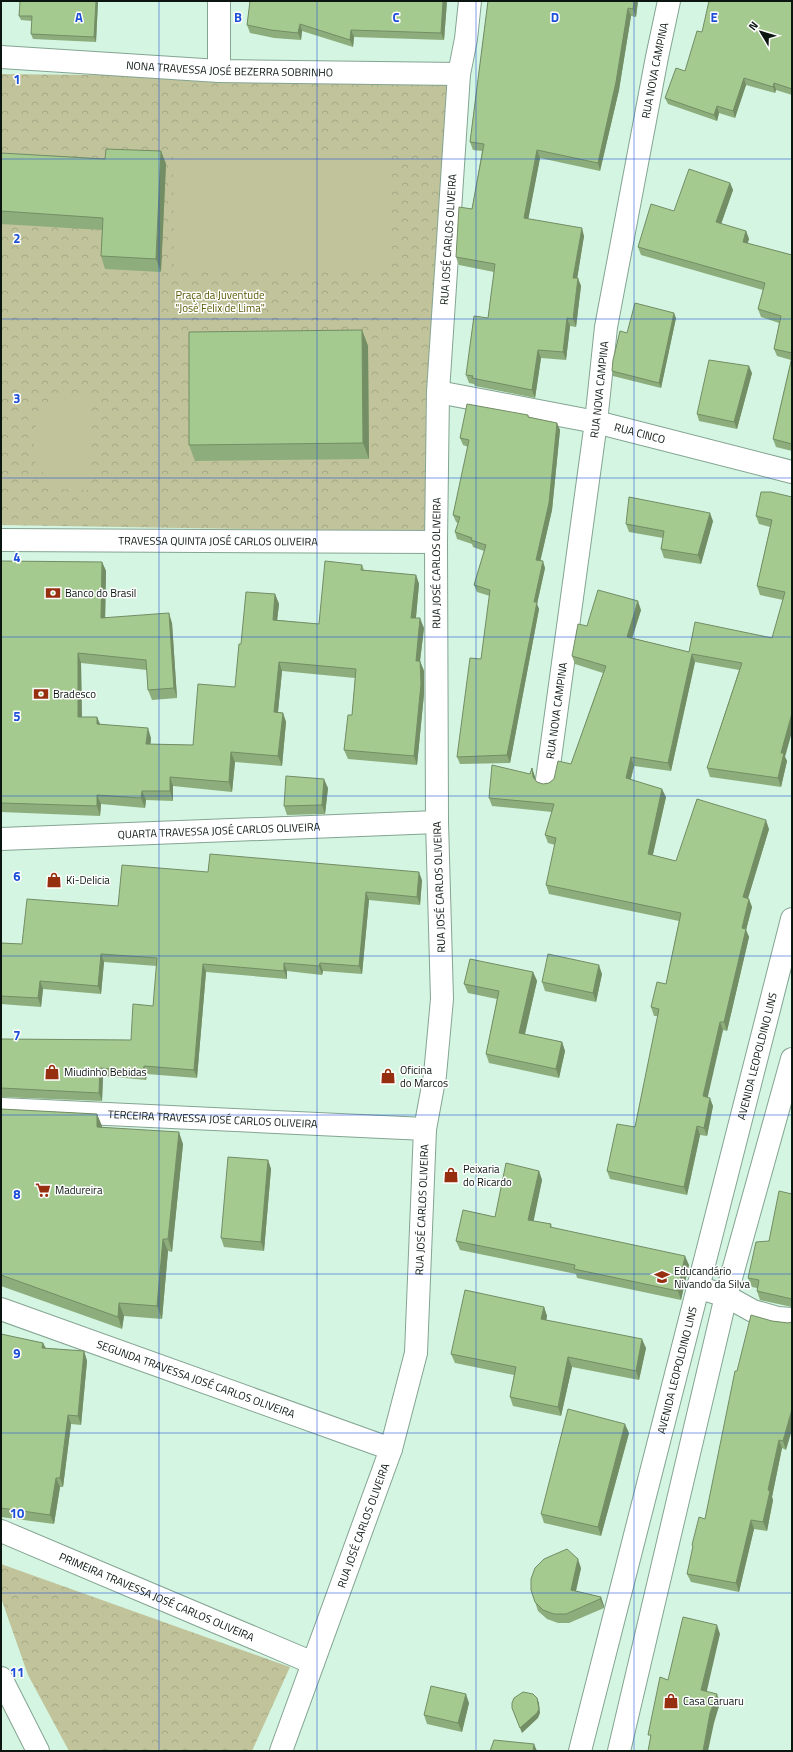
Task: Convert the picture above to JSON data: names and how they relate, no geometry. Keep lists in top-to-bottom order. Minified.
{"streets":{"street":["NONA TRAVESSA JOSÉ BEZERRA SOBRINHO","RUA NOVA CAMPINA","RUA JOSÉ CARLOS OLIVEIRA","RUA CINCO","TRAVESSA QUINTA JOSÉ CARLOS OLIVEIRA","QUARTA TRAVESSA JOSÉ CARLOS OLIVEIRA","AVENIDA LEOPOLDINO LINS","TERCEIRA TRAVESSA JOSÉ CARLOS OLIVEIRA","SEGUNDA TRAVESSA JOSÉ CARLOS OLIVEIRA","PRIMEIRA TRAVESSA JOSÉ CARLOS OLIVEIRA"]},"crossings":[["NONA TRAVESSA JOSÉ BEZERRA SOBRINHO","RUA JOSÉ CARLOS OLIVEIRA"],["RUA NOVA CAMPINA","RUA CINCO"],["RUA JOSÉ CARLOS OLIVEIRA","RUA CINCO"],["RUA JOSÉ CARLOS OLIVEIRA","TRAVESSA QUINTA JOSÉ CARLOS OLIVEIRA"],["RUA JOSÉ CARLOS OLIVEIRA","QUARTA TRAVESSA JOSÉ CARLOS OLIVEIRA"],["RUA JOSÉ CARLOS OLIVEIRA","TERCEIRA TRAVESSA JOSÉ CARLOS OLIVEIRA"],["RUA JOSÉ CARLOS OLIVEIRA","SEGUNDA TRAVESSA JOSÉ CARLOS OLIVEIRA"],["RUA JOSÉ CARLOS OLIVEIRA","PRIMEIRA TRAVESSA JOSÉ CARLOS OLIVEIRA"]],"parks":["Praça da Juventude \"José Felix de Lima\""],"places":{"bank":["Banco do Brasil","Bradesco"],"shop":["Ki-Delicia","Miudinho Bebidas","Oficina do Marcos","Peixaria do Ricardo","Casa Caruaru"],"supermarket":["Madureira"],"school or university":["Educandário Nivando da Silva"]},"north":"top left","grid":{"columns":["A","B","C","D","E"],"rows":["1","2","3","4","5","6","7","8","9","10","11"]}}
